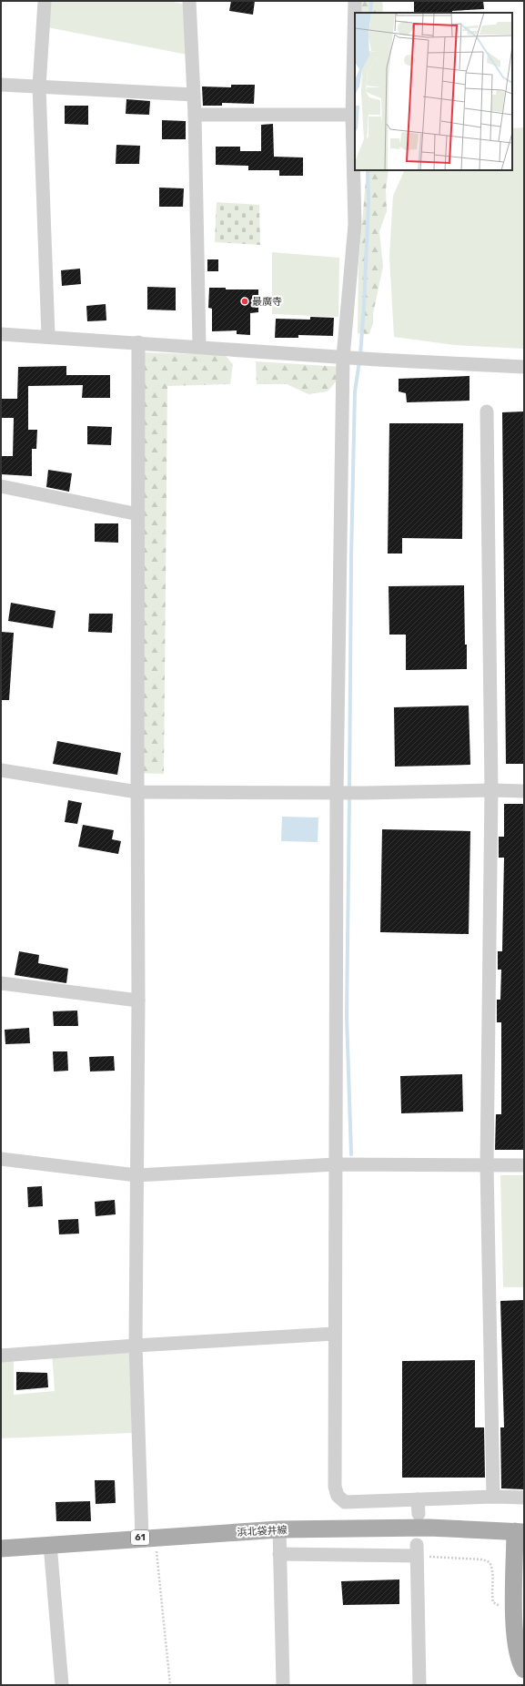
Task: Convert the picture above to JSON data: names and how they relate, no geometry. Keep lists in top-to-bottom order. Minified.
{"streets":{"main road":["浜北袋井線","61"]},"crossings":[["浜北袋井線","61"]],"places":["最廣寺"]}
